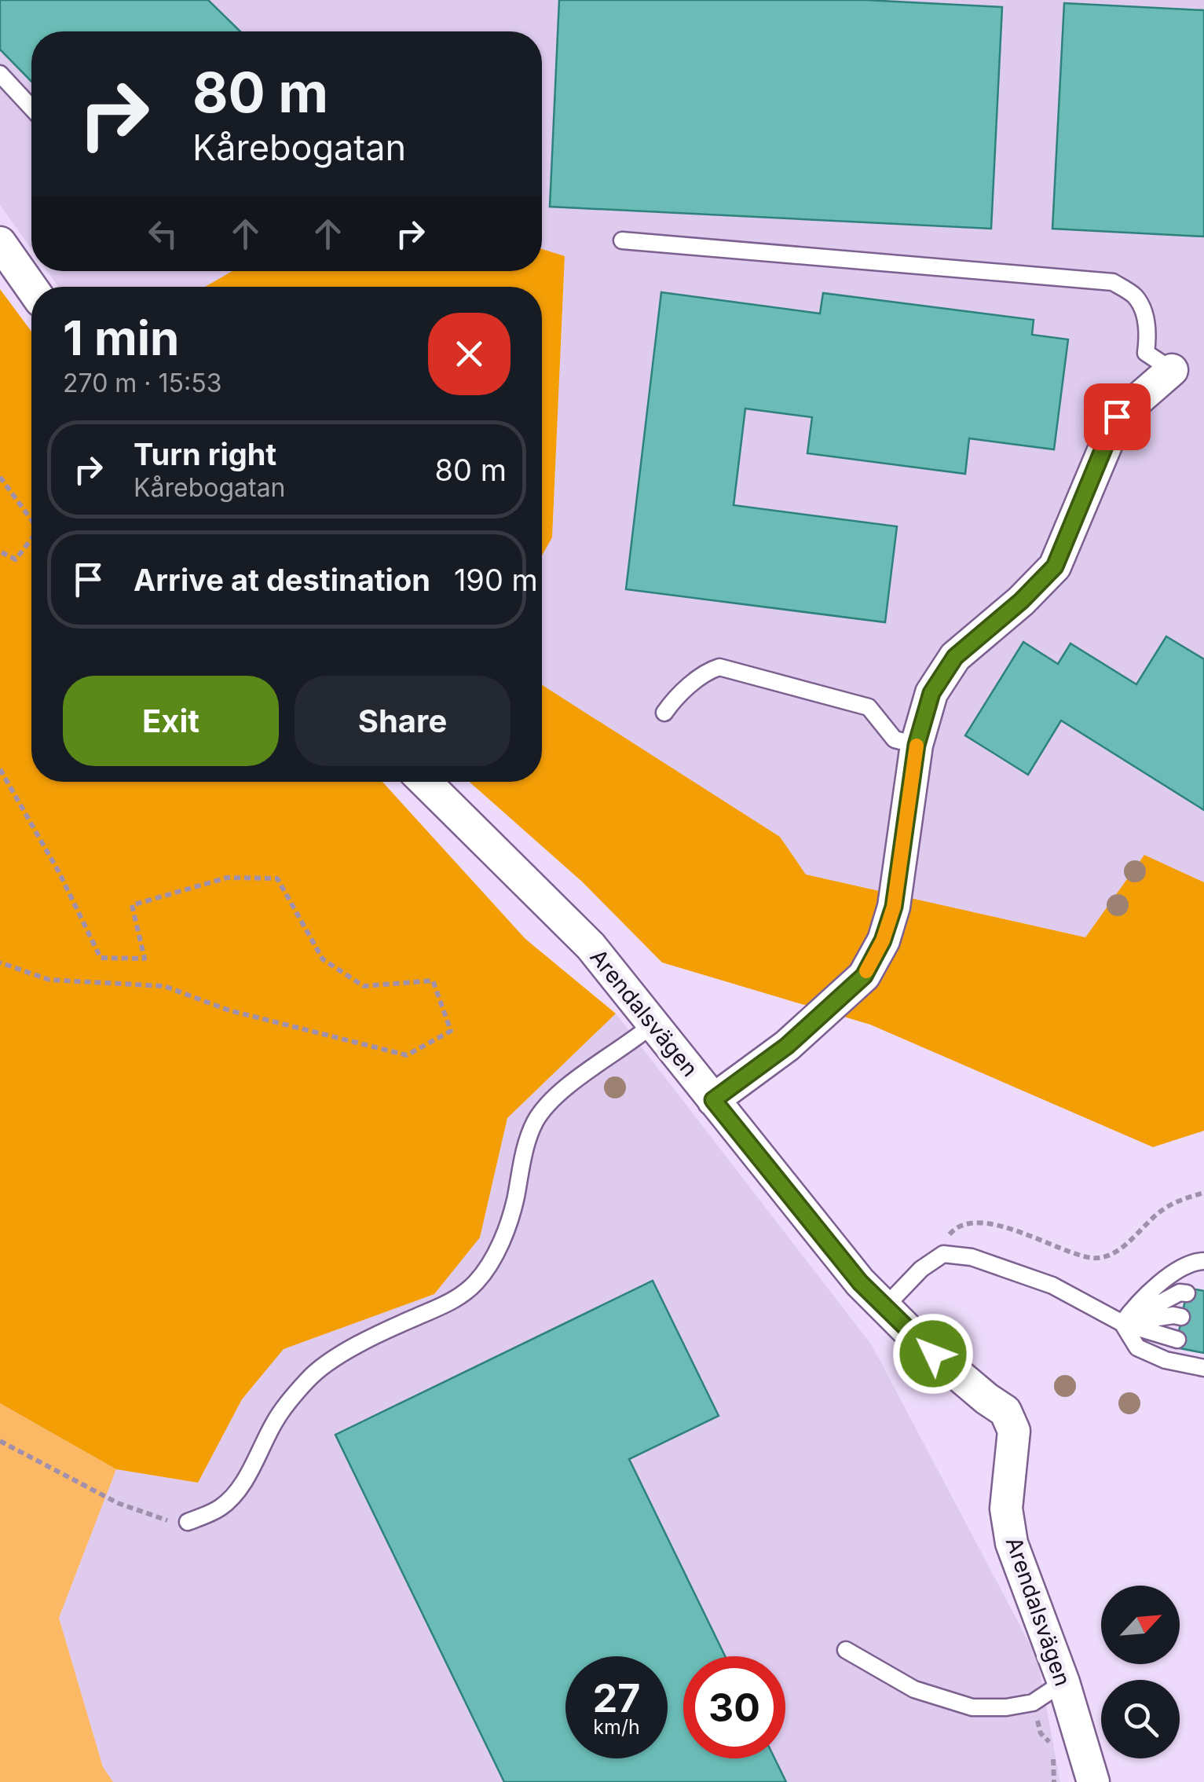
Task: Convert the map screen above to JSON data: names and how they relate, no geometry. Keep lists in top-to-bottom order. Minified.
{"streets":{"street":["Arendalsvägen"]},"north":"top right","page":{"turn":["80 m","Kårebogatan"],"heading":["1 min","270 m · 15:53"],"list":[{"name":"Turn right","note":"Kårebogatan","value":"80 m"},{"name":"Arrive at destination","value":"190 m"}],"buttons":["Exit","Share"],"speed":"27 km/h","limit":"30"}}
